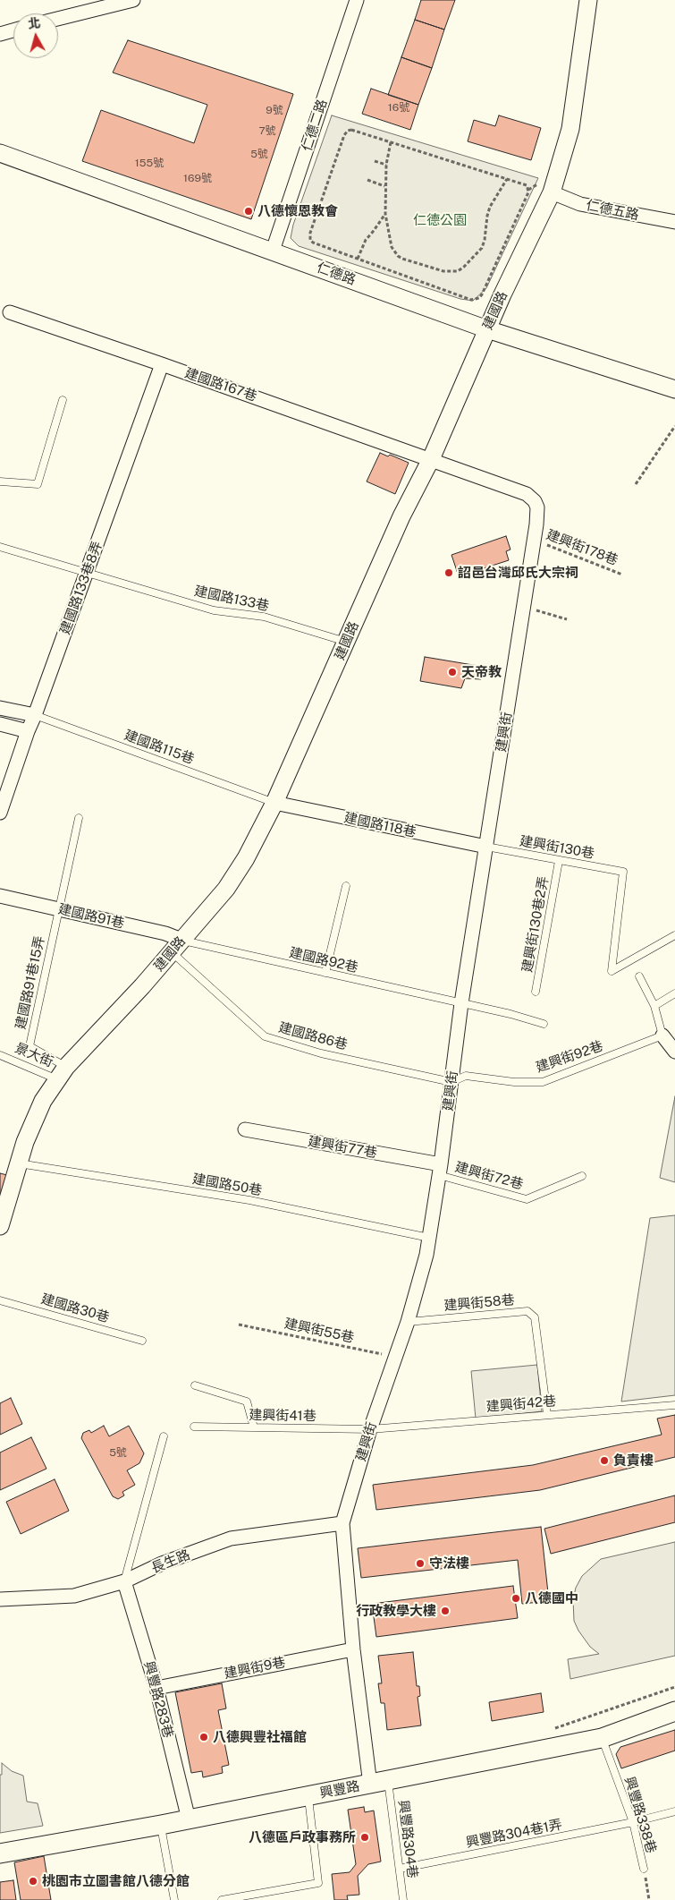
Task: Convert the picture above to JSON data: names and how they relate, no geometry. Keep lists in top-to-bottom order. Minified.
{"streets":{"main road":["興豐路"],"street":["仁德二路","仁德五路","仁德路","建國路","建國路167巷","建國路133巷8弄","建興街","建國路118巷","建國路91巷","建興街77巷","長生路","建興街9巷","興豐路283巷"],"lane":["建國路133巷","建國路115巷","建興街130巷","建興街130巷2弄","建國路92巷","建國路91巷15弄","建國路86巷","景大街","建興街92巷","建興街72巷","建國路50巷","建興街58巷","建國路30巷","建興街42巷","建興街41巷","興豐路338巷","興豐路304巷1弄","興豐路304巷"],"path":["建興街178巷","建興街55巷"]},"crossings":[["仁德二路","仁德路"],["仁德五路","建國路"],["仁德路","建國路"],["建國路","建國路167巷"],["建國路","建國路133巷"],["建國路","建興街"],["建國路","建國路115巷"],["建國路","建國路118巷"],["建國路","建國路91巷"],["建國路","建國路92巷"],["建國路","建國路91巷15弄"],["建國路","建國路86巷"],["建國路","景大街"],["建國路","建國路50巷"],["建國路167巷","建國路133巷8弄"],["建國路167巷","建興街"],["建興街178巷","建興街"],["建國路133巷8弄","建國路133巷"],["建國路133巷8弄","建國路115巷"],["建興街","建國路118巷"],["建興街","建興街130巷"],["建興街","建國路92巷"],["建興街","建國路86巷"],["建興街","建興街92巷"],["建興街","建興街77巷"],["建興街","建興街72巷"],["建興街","建國路50巷"],["建興街","建興街58巷"],["建興街","建興街55巷"],["建興街","建興街42巷"],["建興街","建興街41巷"],["建興街","長生路"],["建興街","建興街9巷"],["建興街","興豐路"],["建興街","興豐路304巷"],["建國路115巷","建國路118巷"],["建國路118巷","建興街130巷"],["建興街130巷","建興街130巷2弄"],["建國路91巷","建國路92巷"],["建國路91巷","建國路91巷15弄"],["建國路91巷","建國路86巷"],["建國路92巷","建國路86巷"],["建國路91巷15弄","景大街"],["建國路86巷","建興街92巷"],["建興街77巷","建興街72巷"],["建興街58巷","建興街42巷"],["建興街42巷","建興街41巷"],["長生路","興豐路283巷"],["建興街9巷","興豐路283巷"],["興豐路283巷","興豐路"],["興豐路","興豐路338巷"],["興豐路","興豐路304巷"],["興豐路338巷","興豐路304巷1弄"],["興豐路304巷1弄","興豐路304巷"]],"parks":["仁德公園"],"places":["八德懷恩教會","詔邑台灣邱氏大宗祠","天帝教","負責樓","守法樓","八德國中","行政教學大樓","八德興豐社福館","八德區戶政事務所","桃園市立圖書館八德分館"],"house_numbers":["16號","9號","7號","5號","155號","169號","5號"],"north":"top"}
